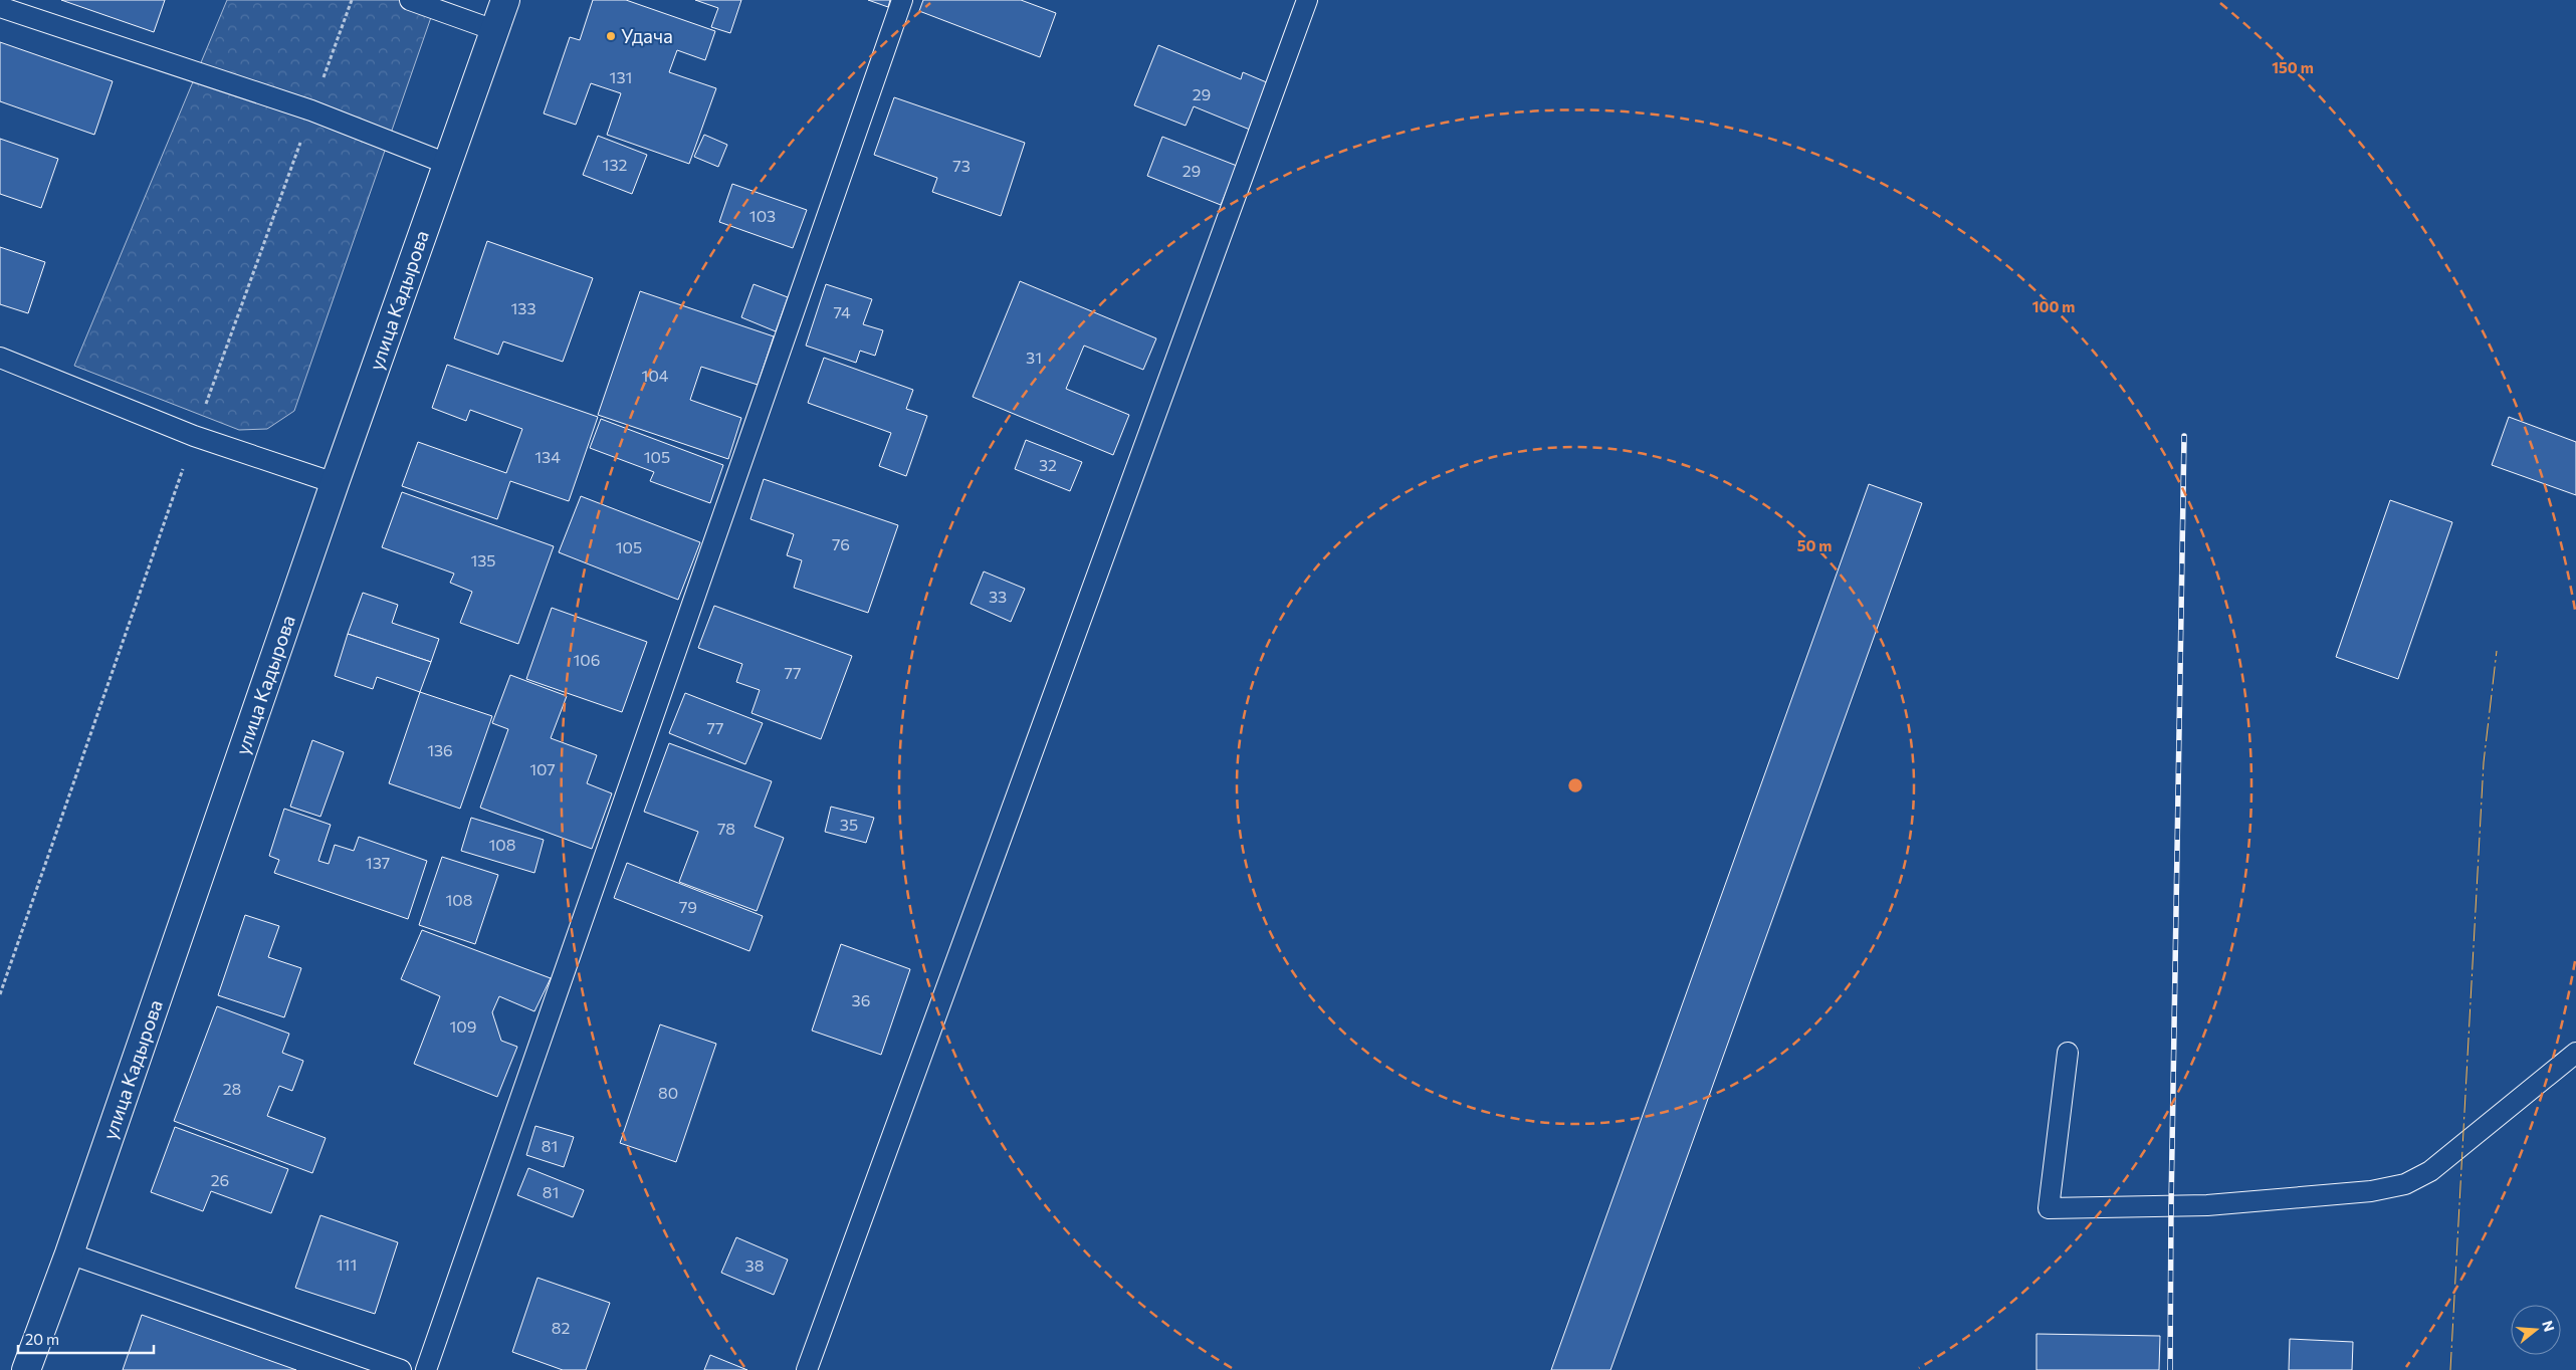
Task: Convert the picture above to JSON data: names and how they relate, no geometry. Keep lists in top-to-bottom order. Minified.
{"streets":{"street":["улица Кадырова"]},"places":["Удача"],"house_numbers":["131","29","132","73","29","103","133","74","31","104","134","105","32","76","105","135","33","106","77","77","136","107","35","78","108","137","108","79","36","109","28","80","81","26","81","111","38","82"],"scale_bar":"20 m","north":"right","rings":["150 m","100 m","50 m"]}
